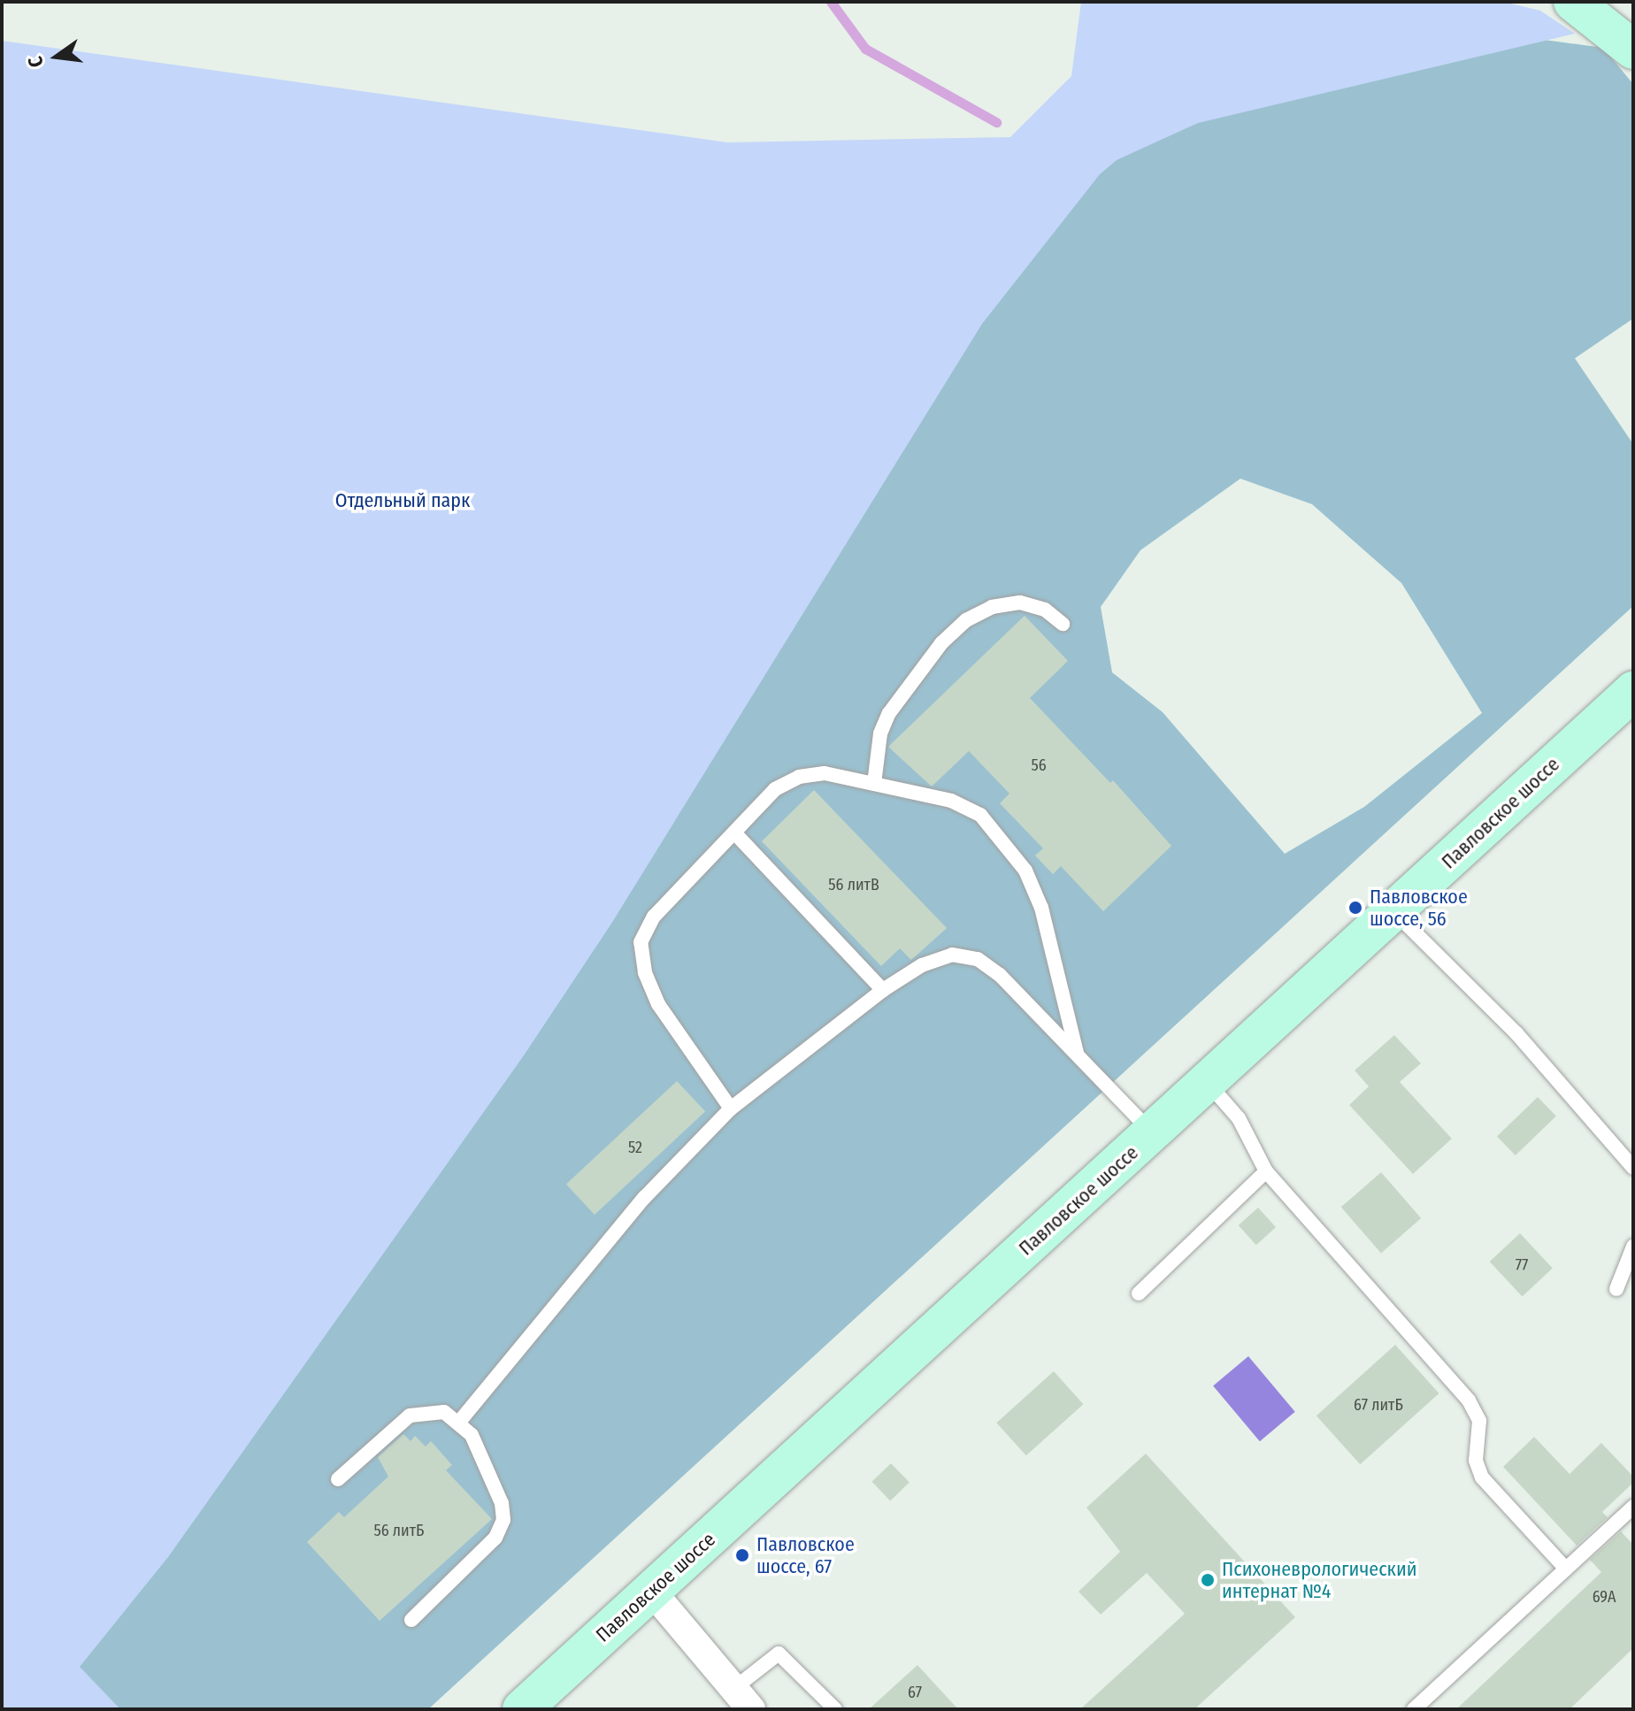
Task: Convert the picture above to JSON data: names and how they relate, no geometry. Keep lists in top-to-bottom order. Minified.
{"streets":{"main road":["Павловское шоссе"]},"parks":["Отдельный парк"],"places":["Павловское шоссе, 56","Павловское шоссе, 67","Психоневрологический интернат №4"],"house_numbers":["56","56 литВ","52","77","67 литБ","56 литБ","69А","67"],"north":"left"}
